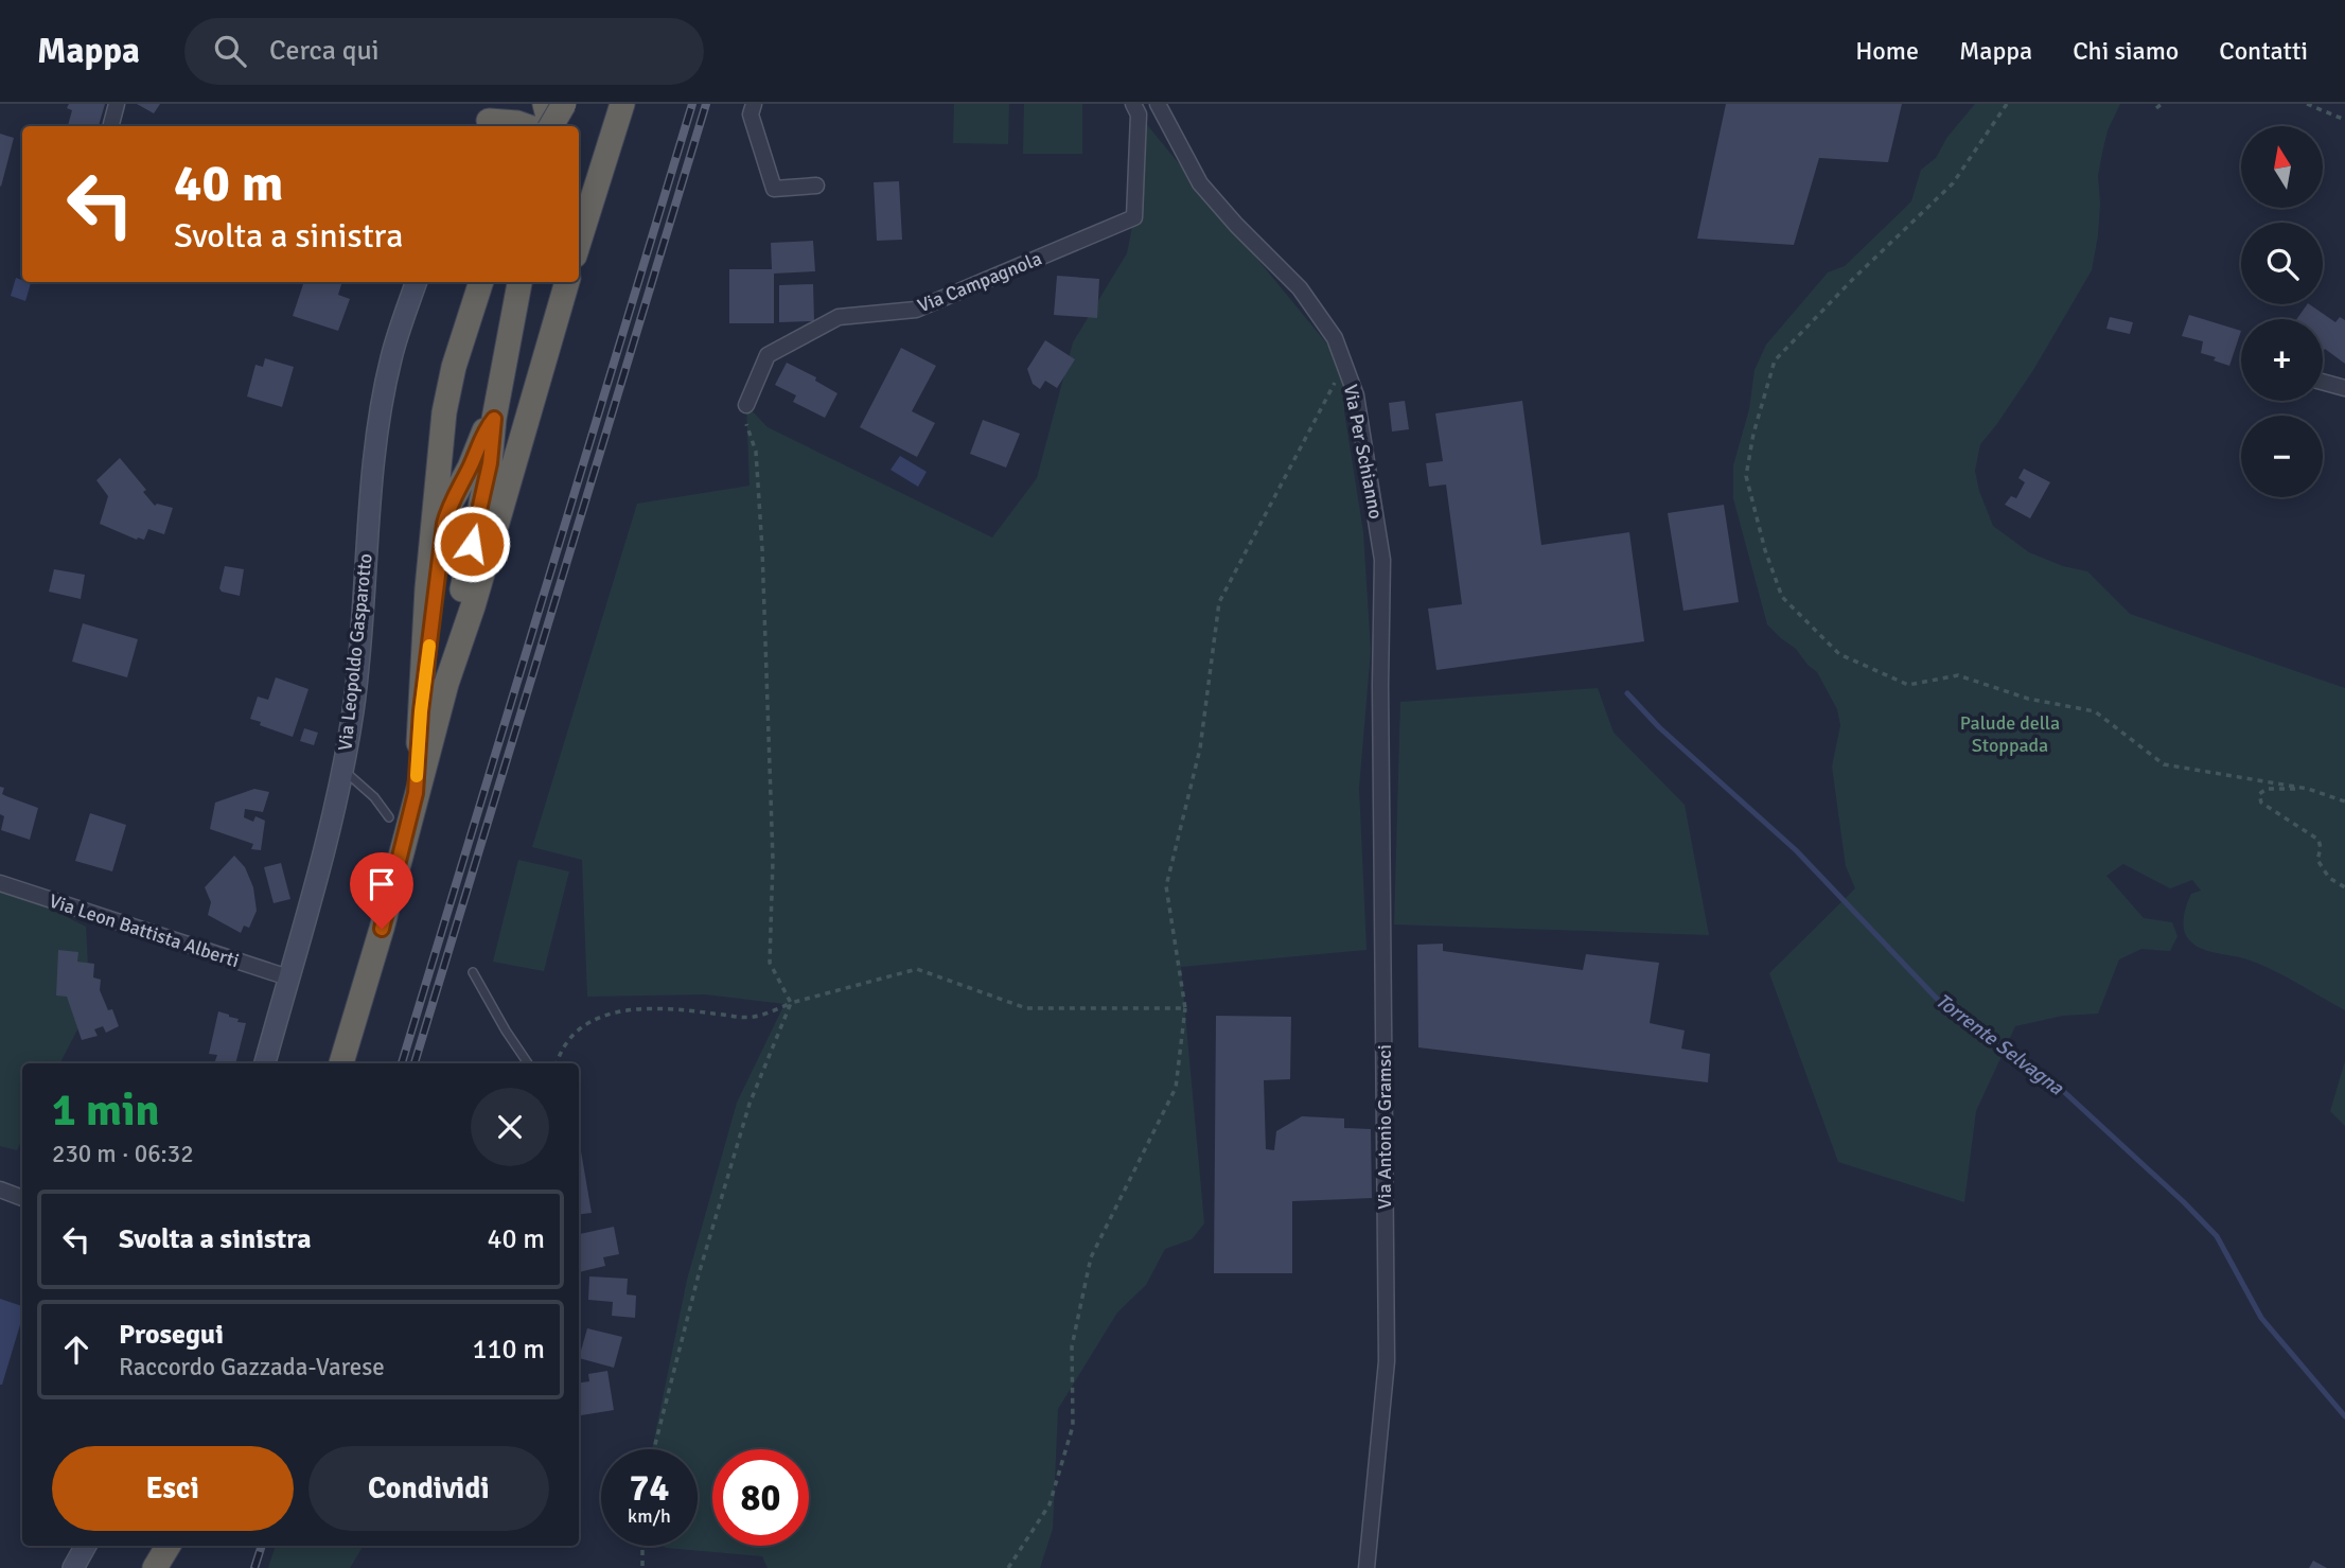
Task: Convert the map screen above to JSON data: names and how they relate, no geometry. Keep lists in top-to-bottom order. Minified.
{"streets":{"main road":["Via Leopoldo Gasparotto"],"street":["Via Campagnola","Via Per Schianno","Via Leon Battista Alberti","Via Antonio Gramsci"]},"crossings":[["Via Per Schianno","Via Antonio Gramsci"],["Via Leopoldo Gasparotto","Via Leon Battista Alberti"]],"water":["Torrente Selvagna"],"parks":["Palude della Stoppada"],"north":"top","page":{"header":"Mappa","search":"Cerca qui","nav":["Home","Mappa","Chi siamo","Contatti"],"map_buttons":["+","−"],"turn":["40 m","Svolta a sinistra"],"heading":["1 min","230 m · 06:32"],"list":[{"name":"Svolta a sinistra","value":"40 m"},{"name":"Prosegui","note":"Raccordo Gazzada-Varese","value":"110 m"}],"buttons":["Esci","Condividi"],"speed":"74 km/h","limit":"80"}}
